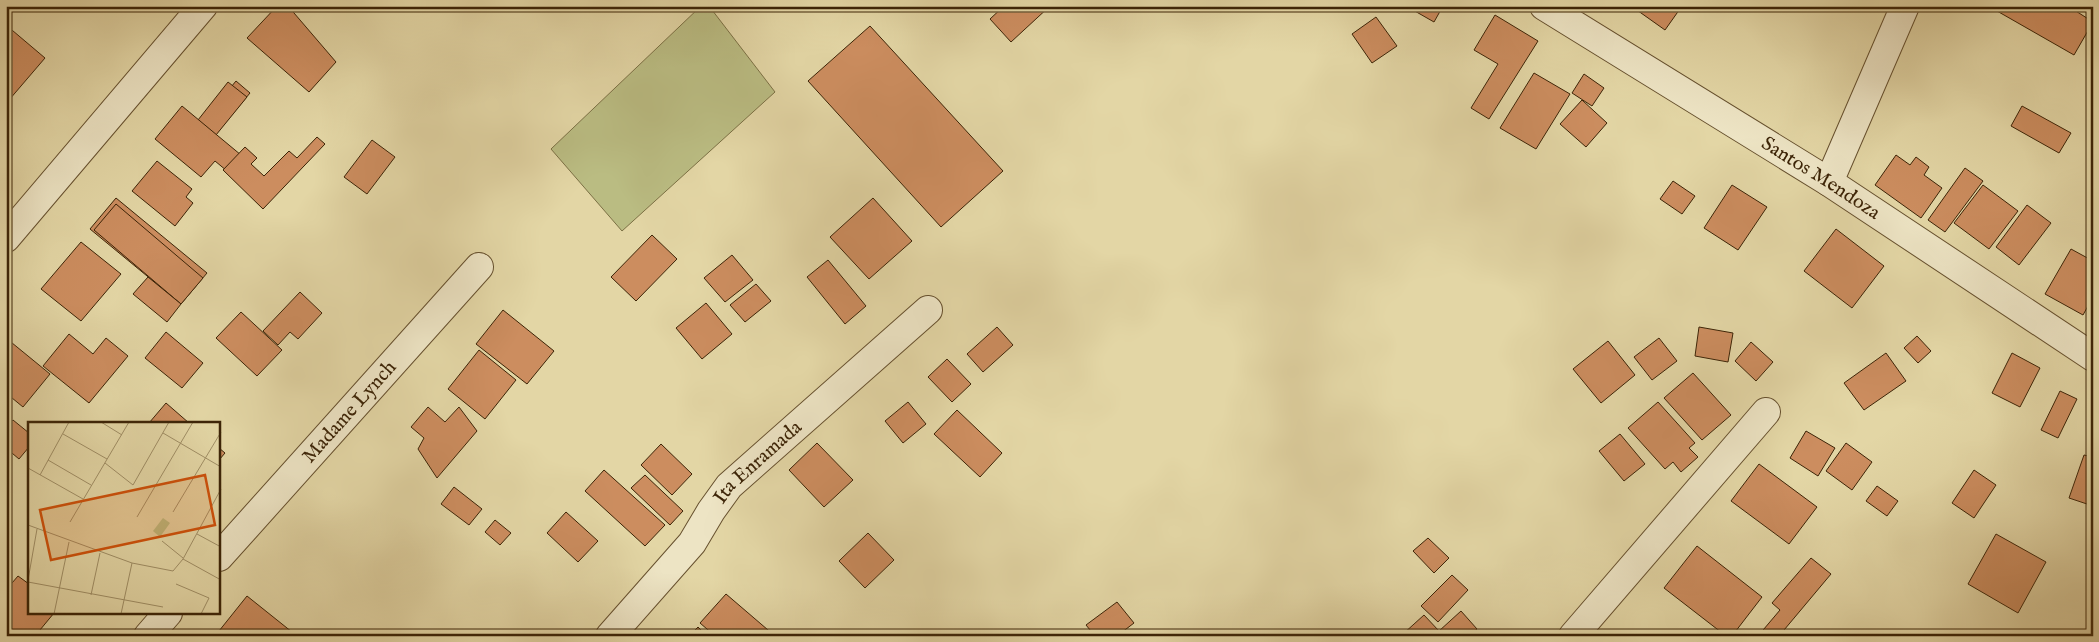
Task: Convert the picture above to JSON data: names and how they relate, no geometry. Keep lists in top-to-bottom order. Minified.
{"streets":{"street":["Santos Mendoza","Madame Lynch","Ita Enramada"]}}
